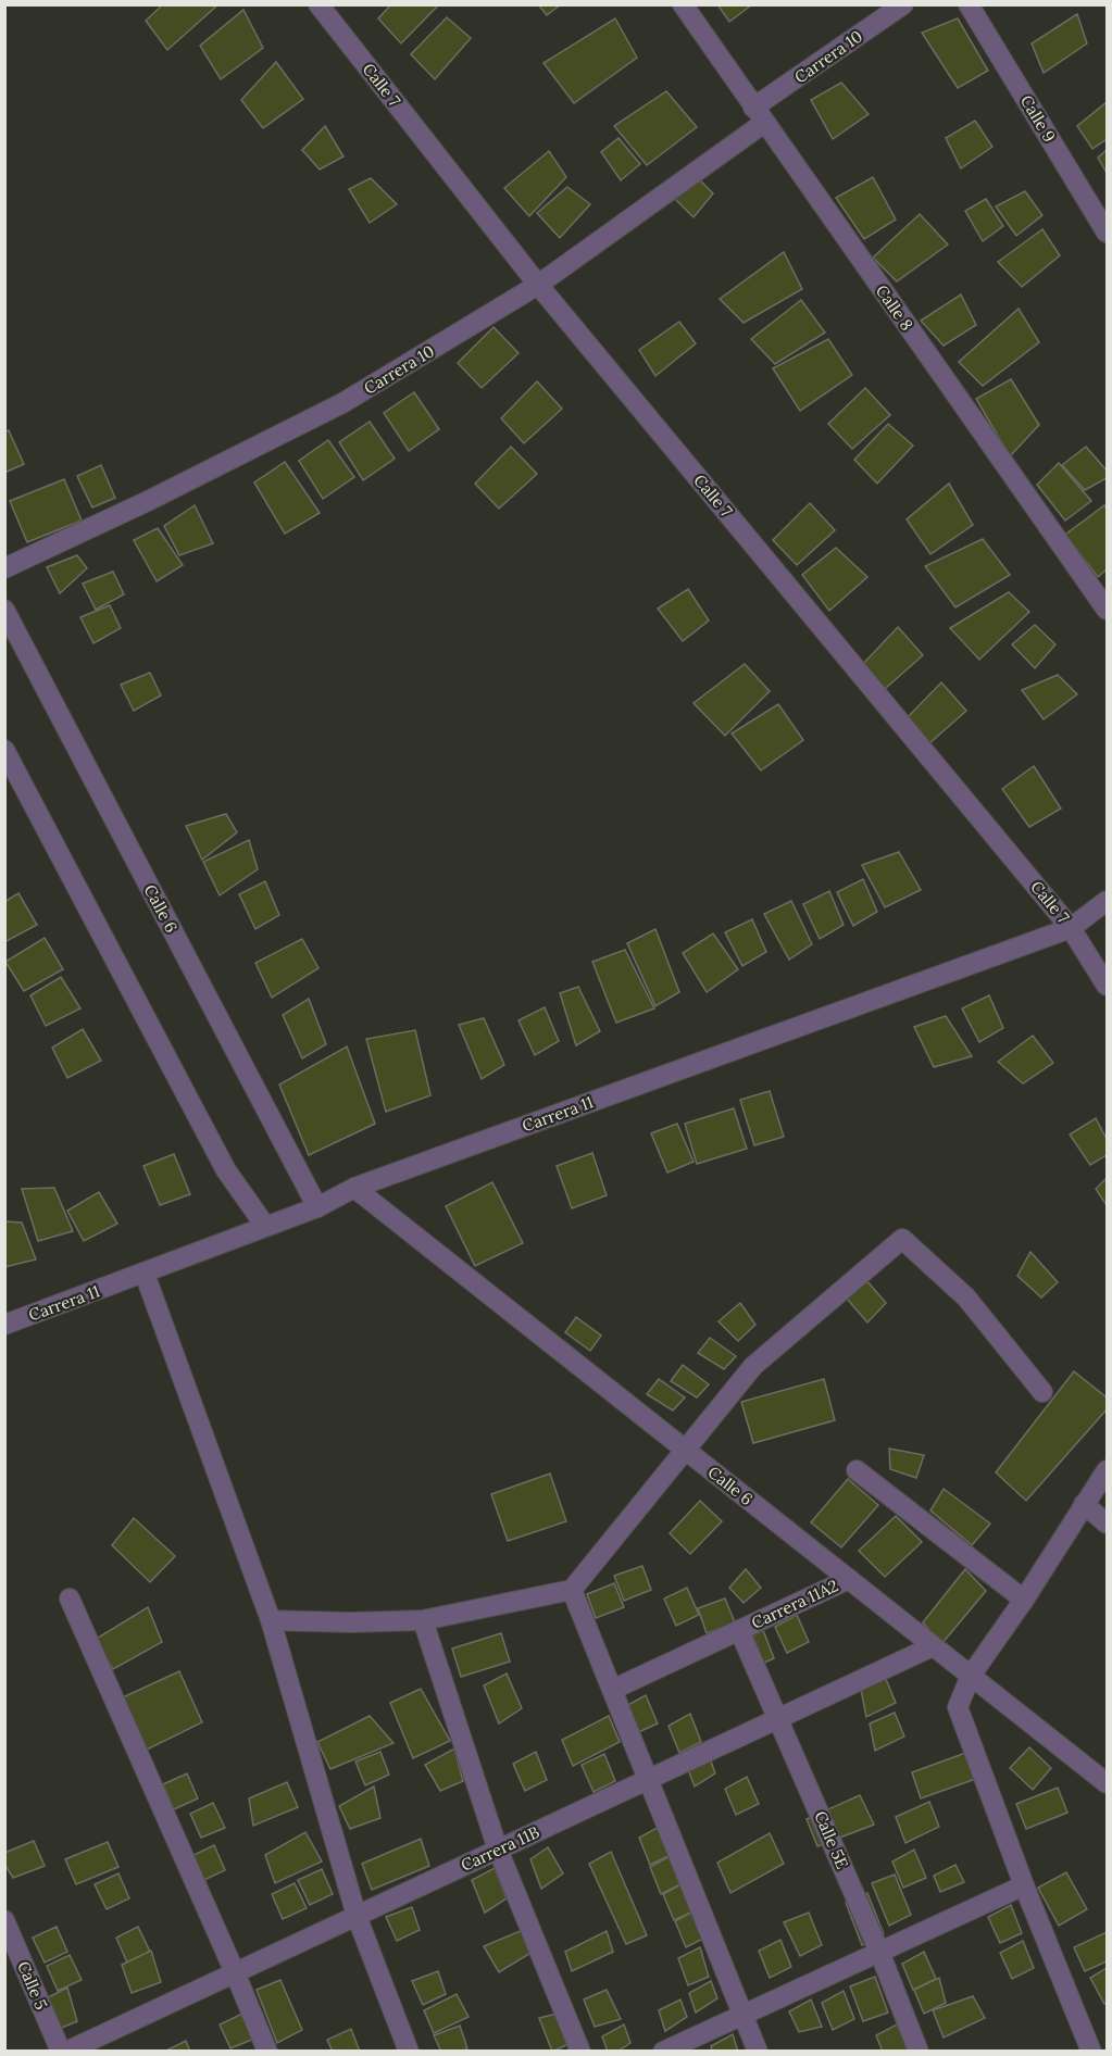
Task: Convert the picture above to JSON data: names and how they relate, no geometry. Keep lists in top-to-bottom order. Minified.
{"streets":{"street":["Carrera 10","Calle 7","Calle 9","Calle 8","Calle 6","Carrera 11","Carrera 11A2","Calle 5E","Carrera 11B","Calle 5"]},"crossings":[["Carrera 10","Calle 7"],["Carrera 10","Calle 8"],["Calle 7","Carrera 11"],["Calle 6","Carrera 11"],["Calle 6","Carrera 11A2"],["Calle 6","Carrera 11B"],["Carrera 11A2","Calle 5E"],["Calle 5E","Carrera 11B"]]}
